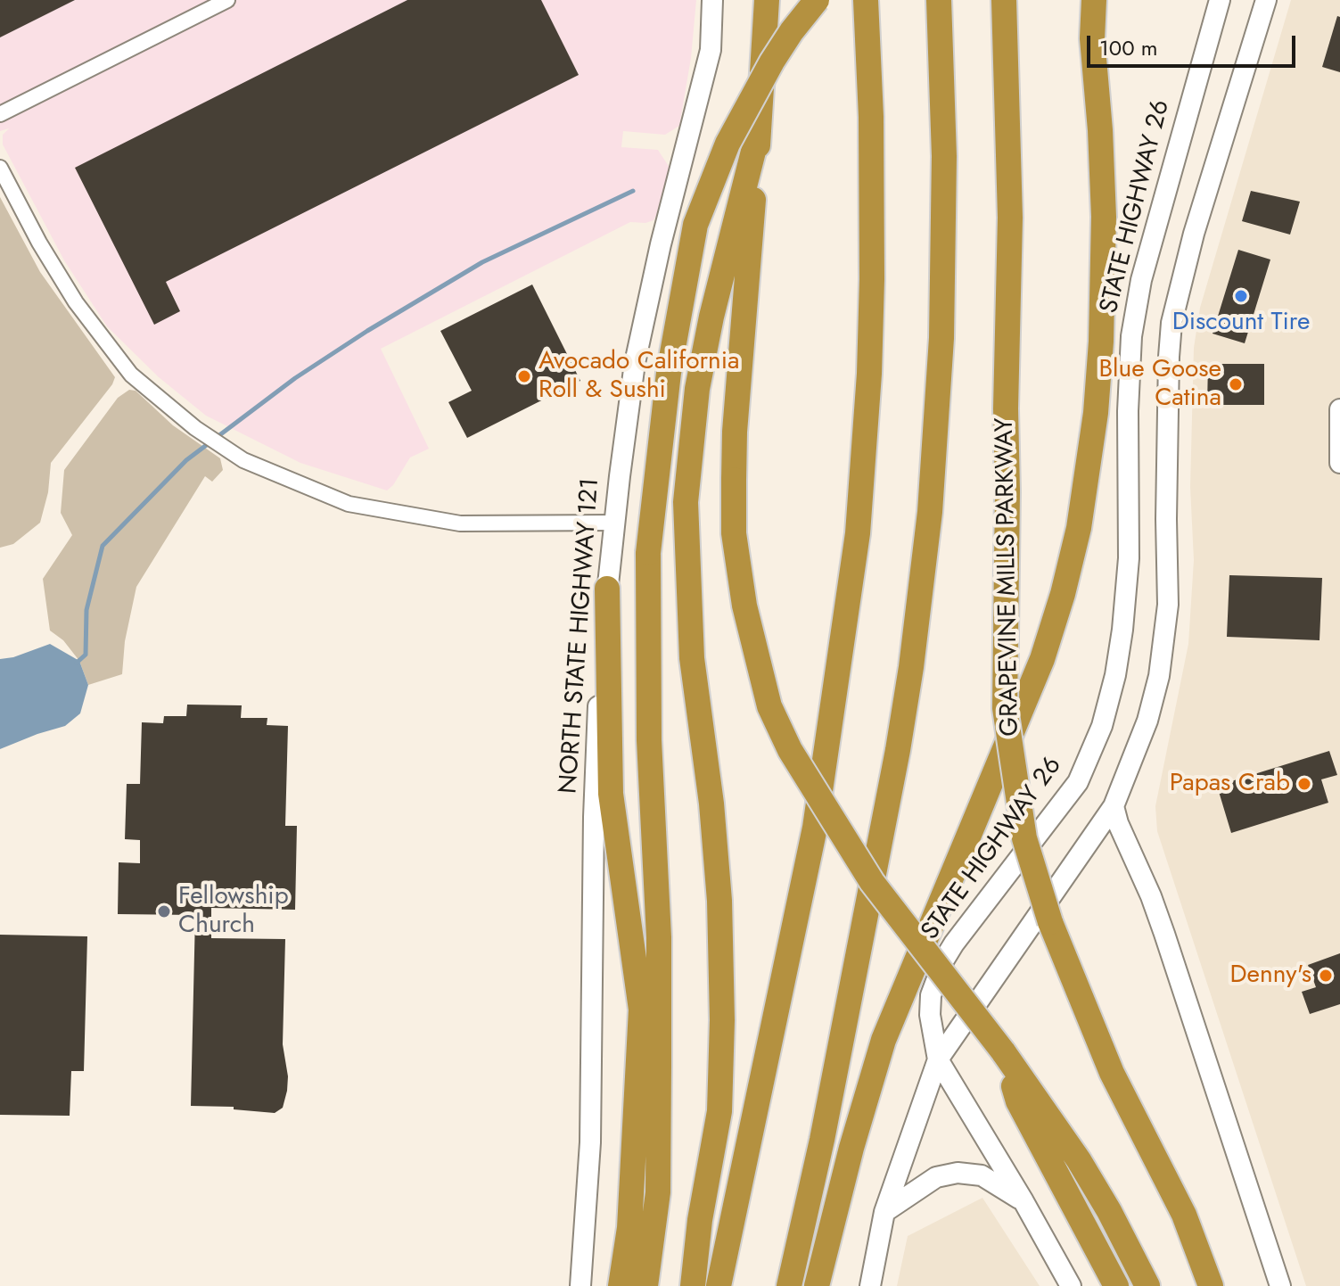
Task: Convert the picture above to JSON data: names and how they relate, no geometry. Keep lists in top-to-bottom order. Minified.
{"streets":{"highway":["GRAPEVINE MILLS PARKWAY"],"main road":["STATE HIGHWAY 26","NORTH STATE HIGHWAY 121"]},"places":["Discount Tire","Avocado California Roll & Sushi","Blue Goose Catina","Papas Crab","Fellowship Church","Denny's"],"scale_bar":"100 m"}
